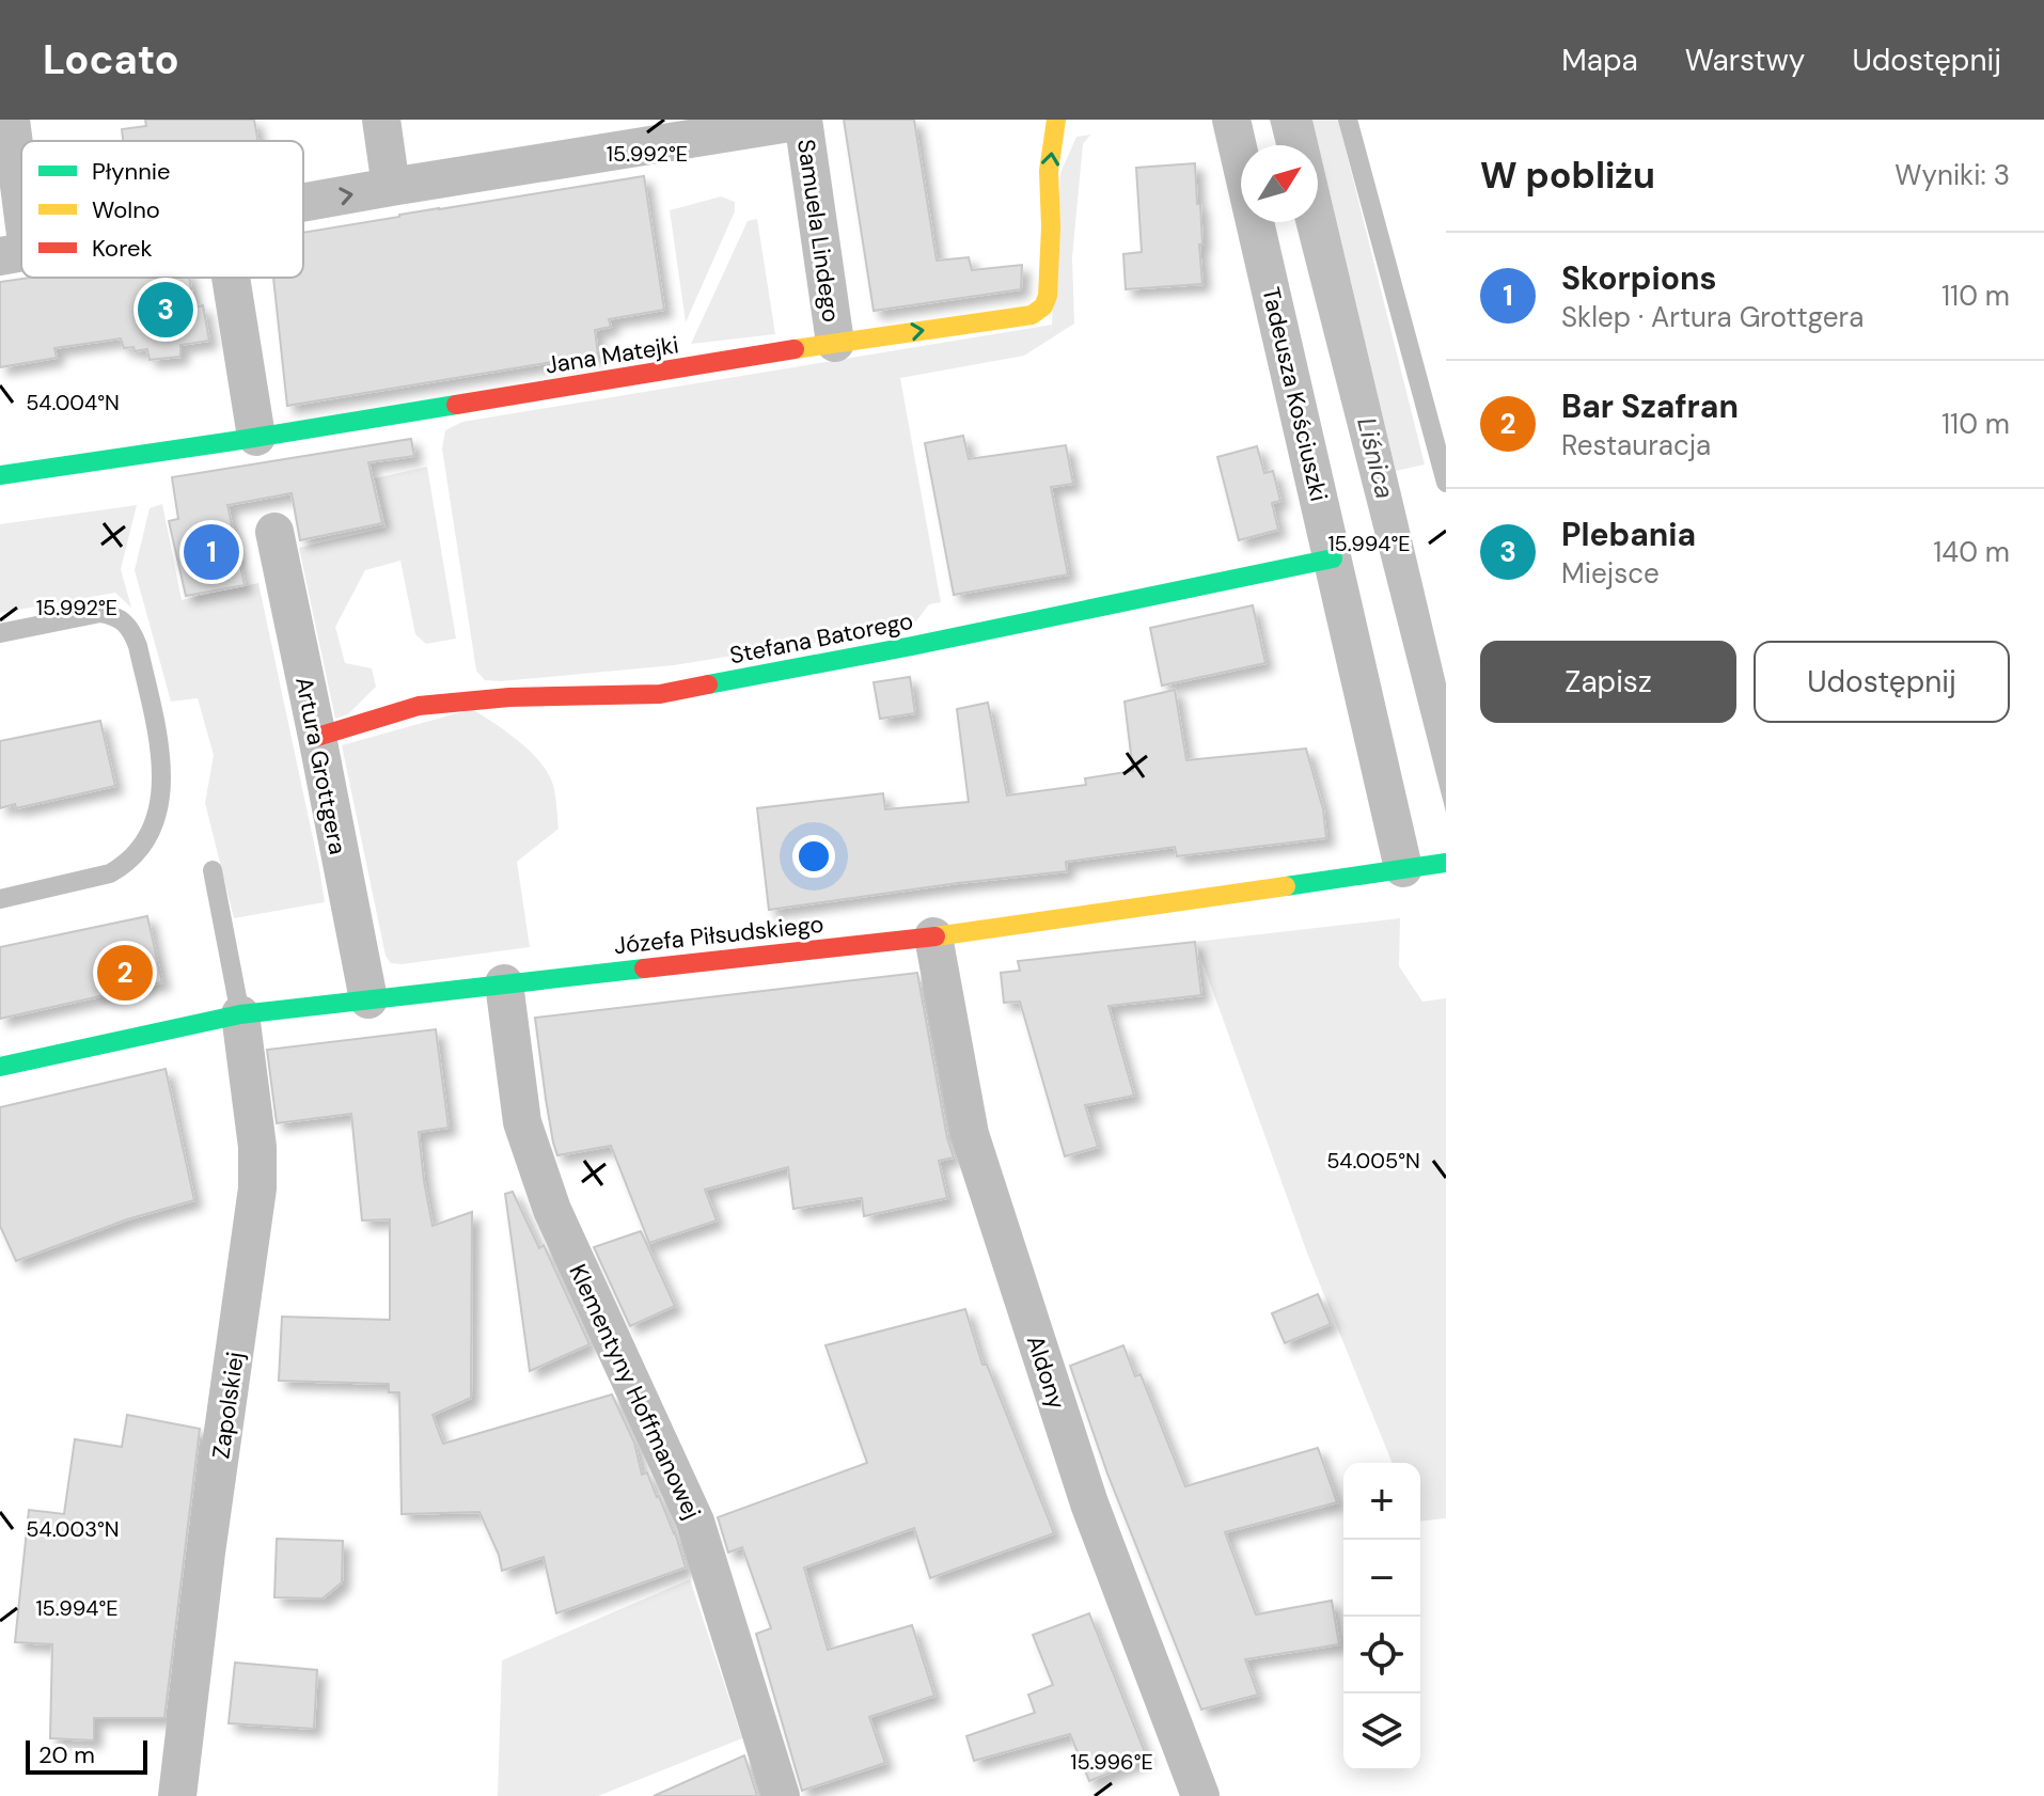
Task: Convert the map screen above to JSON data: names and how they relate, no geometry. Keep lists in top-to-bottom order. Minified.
{"streets":{"street":["Samuela Lindego","Jana Matejki","Tadeusza Kościuszki","Stefana Batorego","Artura Grottgera","Józefa Piłsudskiego","Aldony","Klementyny Hoffmanowej","Zapolskiej"]},"crossings":[["Samuela Lindego","Jana Matejki"],["Tadeusza Kościuszki","Stefana Batorego"],["Tadeusza Kościuszki","Józefa Piłsudskiego"],["Stefana Batorego","Artura Grottgera"],["Artura Grottgera","Józefa Piłsudskiego"],["Józefa Piłsudskiego","Aldony"],["Józefa Piłsudskiego","Klementyny Hoffmanowej"],["Józefa Piłsudskiego","Zapolskiej"]],"water":["Liśnica"],"legend":["Płynnie","Wolno","Korek"],"scale_bar":"20 m","north":"top right","page":{"header":"Locato","nav":["Mapa","Warstwy","Udostępnij"],"heading":["W pobliżu","Wyniki: 3"],"list":[{"mark":"1","name":"Skorpions","note":"Sklep · Artura Grottgera","value":"110 m"},{"mark":"2","name":"Bar Szafran","note":"Restauracja","value":"110 m"},{"mark":"3","name":"Plebania","note":"Miejsce","value":"140 m"}],"pins":["3","1","2"],"buttons":["Zapisz","Udostępnij"],"map_buttons":["+","−"],"scale":"20 m"},"coordinates":["15.992°E","54.004°N","15.994°E","54.005°N","54.003°N","15.996°E"]}
